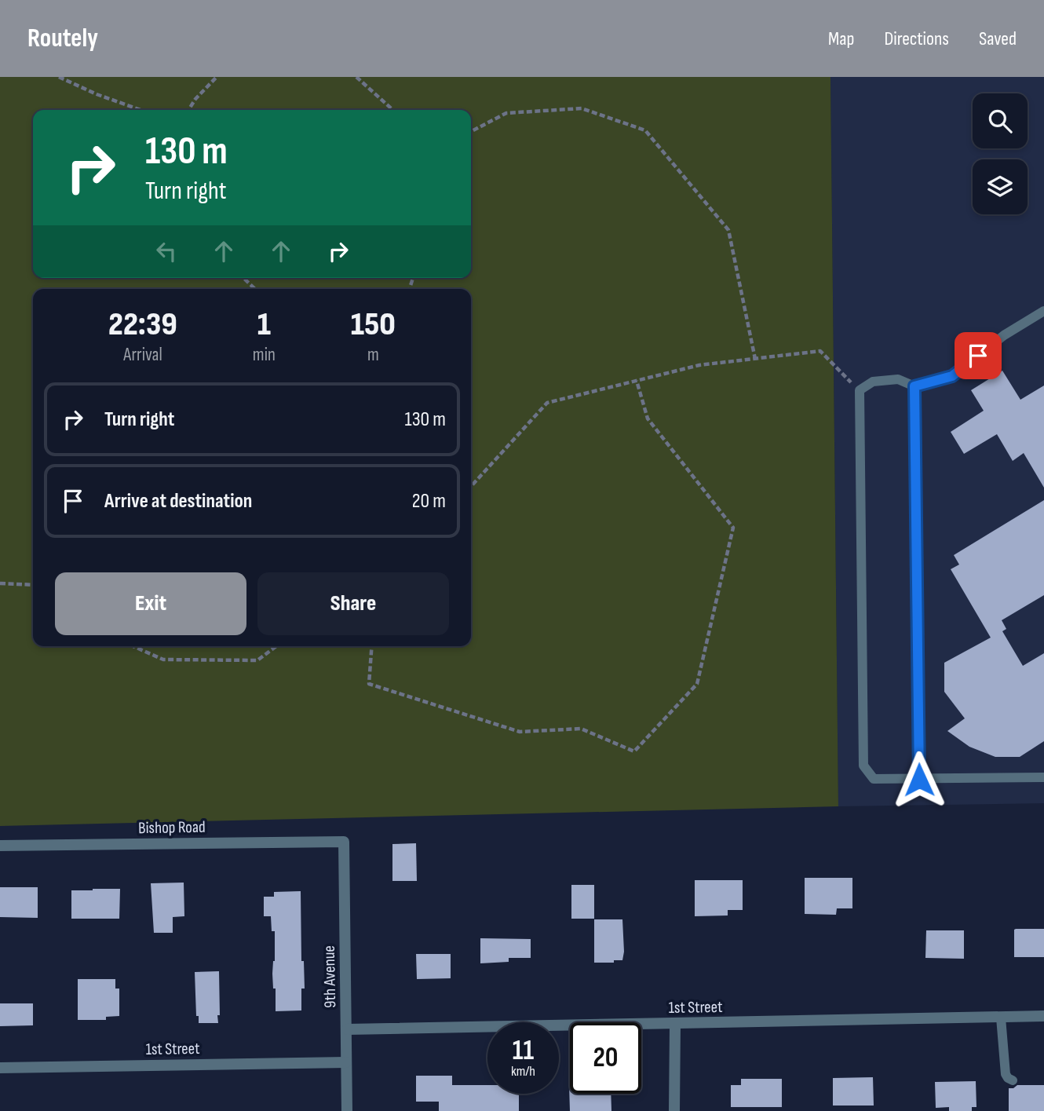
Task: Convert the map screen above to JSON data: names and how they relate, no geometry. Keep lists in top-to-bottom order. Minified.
{"streets":{"street":["Bishop Road","9th Avenue","1st Street"]},"crossings":[["Bishop Road","9th Avenue"],["9th Avenue","1st Street"]],"page":{"header":"Routely","nav":["Map","Directions","Saved"],"turn":["130 m","Turn right"],"eta":["22:39","Arrival","1","min","150","m"],"list":[{"name":"Turn right","value":"130 m"},{"name":"Arrive at destination","value":"20 m"}],"buttons":["Exit","Share"],"speed":"11 km/h","limit":"20"}}
